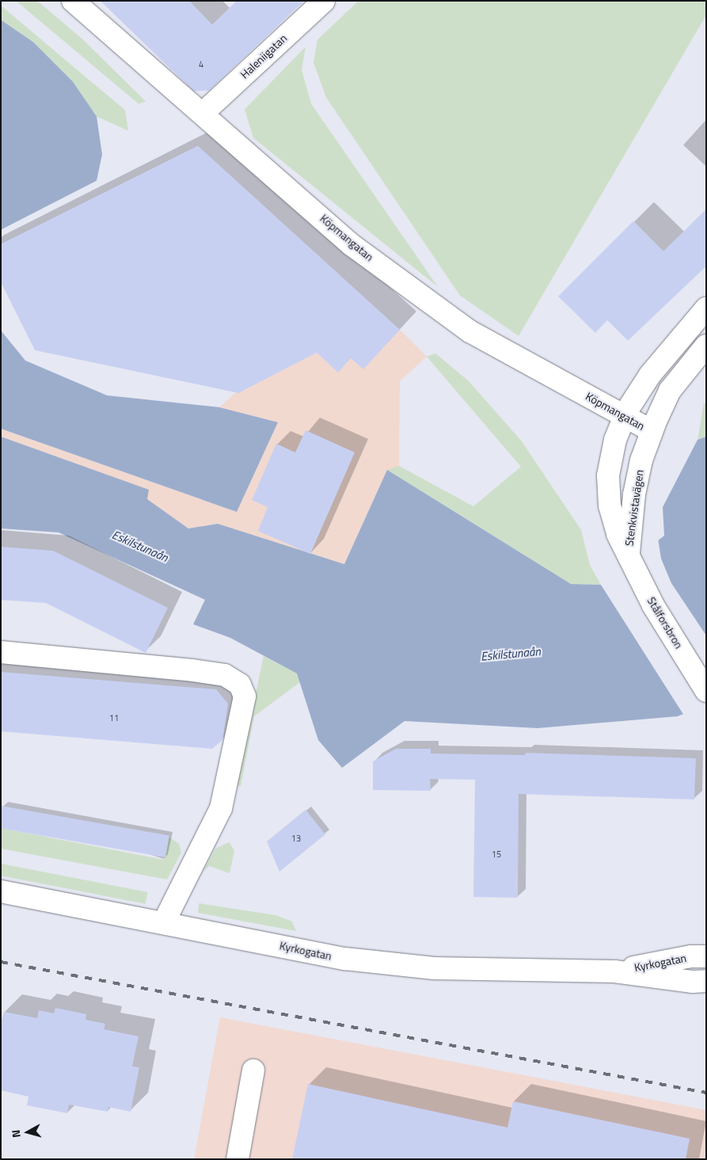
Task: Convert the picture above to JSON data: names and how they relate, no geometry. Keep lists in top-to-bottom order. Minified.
{"streets":{"street":["Haleniigatan","Köpmangatan","Stenkvistavägen","Stålforsbron","Kyrkogatan"]},"crossings":[["Haleniigatan","Köpmangatan"],["Köpmangatan","Stenkvistavägen"],["Stenkvistavägen","Stålforsbron"]],"water":["Eskilstunaån"],"house_numbers":["4","11","13","15"],"north":"left"}
